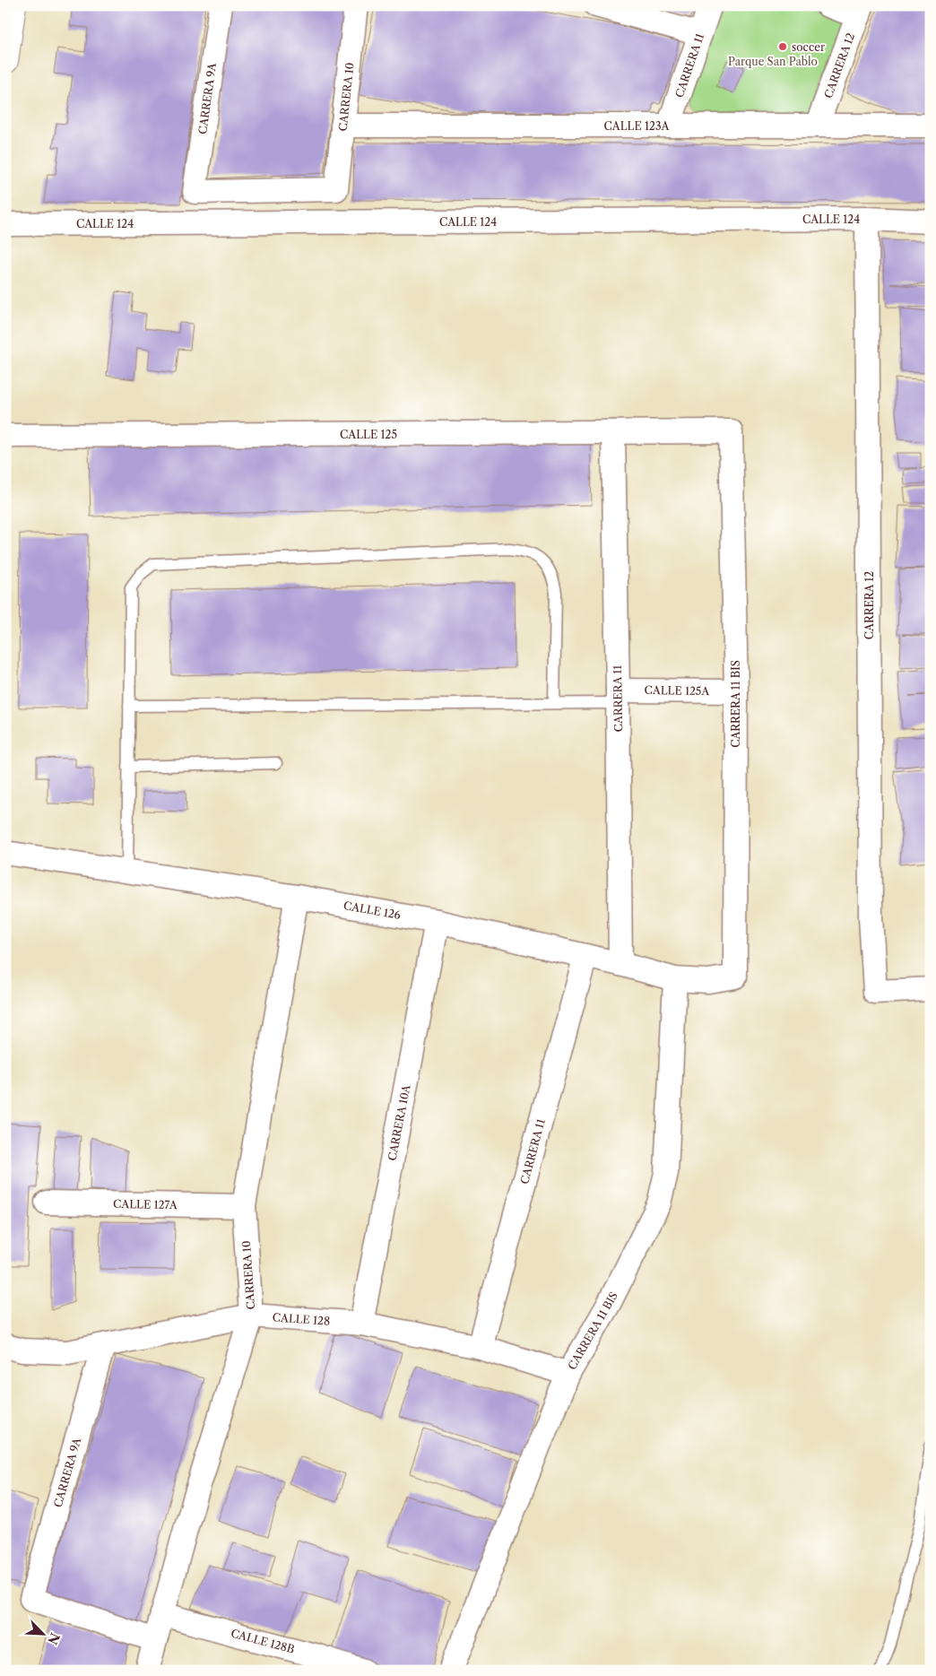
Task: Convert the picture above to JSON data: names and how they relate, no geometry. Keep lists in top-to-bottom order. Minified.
{"streets":{"street":["CARRERA 11","CARRERA 12","CARRERA 10","CARRERA 9A","CALLE 123A","CALLE 124","CALLE 125","CALLE 125A","CARRERA 11 BIS","CALLE 126","CARRERA 10A","CALLE 127A","CALLE 128","CALLE 128B"]},"crossings":[["CARRERA 11","CALLE 123A"],["CARRERA 11","CALLE 125"],["CARRERA 11","CALLE 125A"],["CARRERA 11","CALLE 126"],["CARRERA 11","CALLE 128"],["CARRERA 12","CALLE 123A"],["CARRERA 12","CALLE 124"],["CARRERA 10","CARRERA 9A"],["CARRERA 10","CALLE 123A"],["CARRERA 10","CALLE 126"],["CARRERA 10","CALLE 127A"],["CARRERA 10","CALLE 128"],["CARRERA 10","CALLE 128B"],["CARRERA 9A","CALLE 128"],["CALLE 125","CARRERA 11 BIS"],["CALLE 125A","CARRERA 11 BIS"],["CARRERA 11 BIS","CALLE 126"],["CARRERA 11 BIS","CALLE 128"],["CALLE 126","CARRERA 10A"],["CARRERA 10A","CALLE 128"]],"parks":["Parque San Pablo"],"places":["soccer"],"north":"bottom right"}
